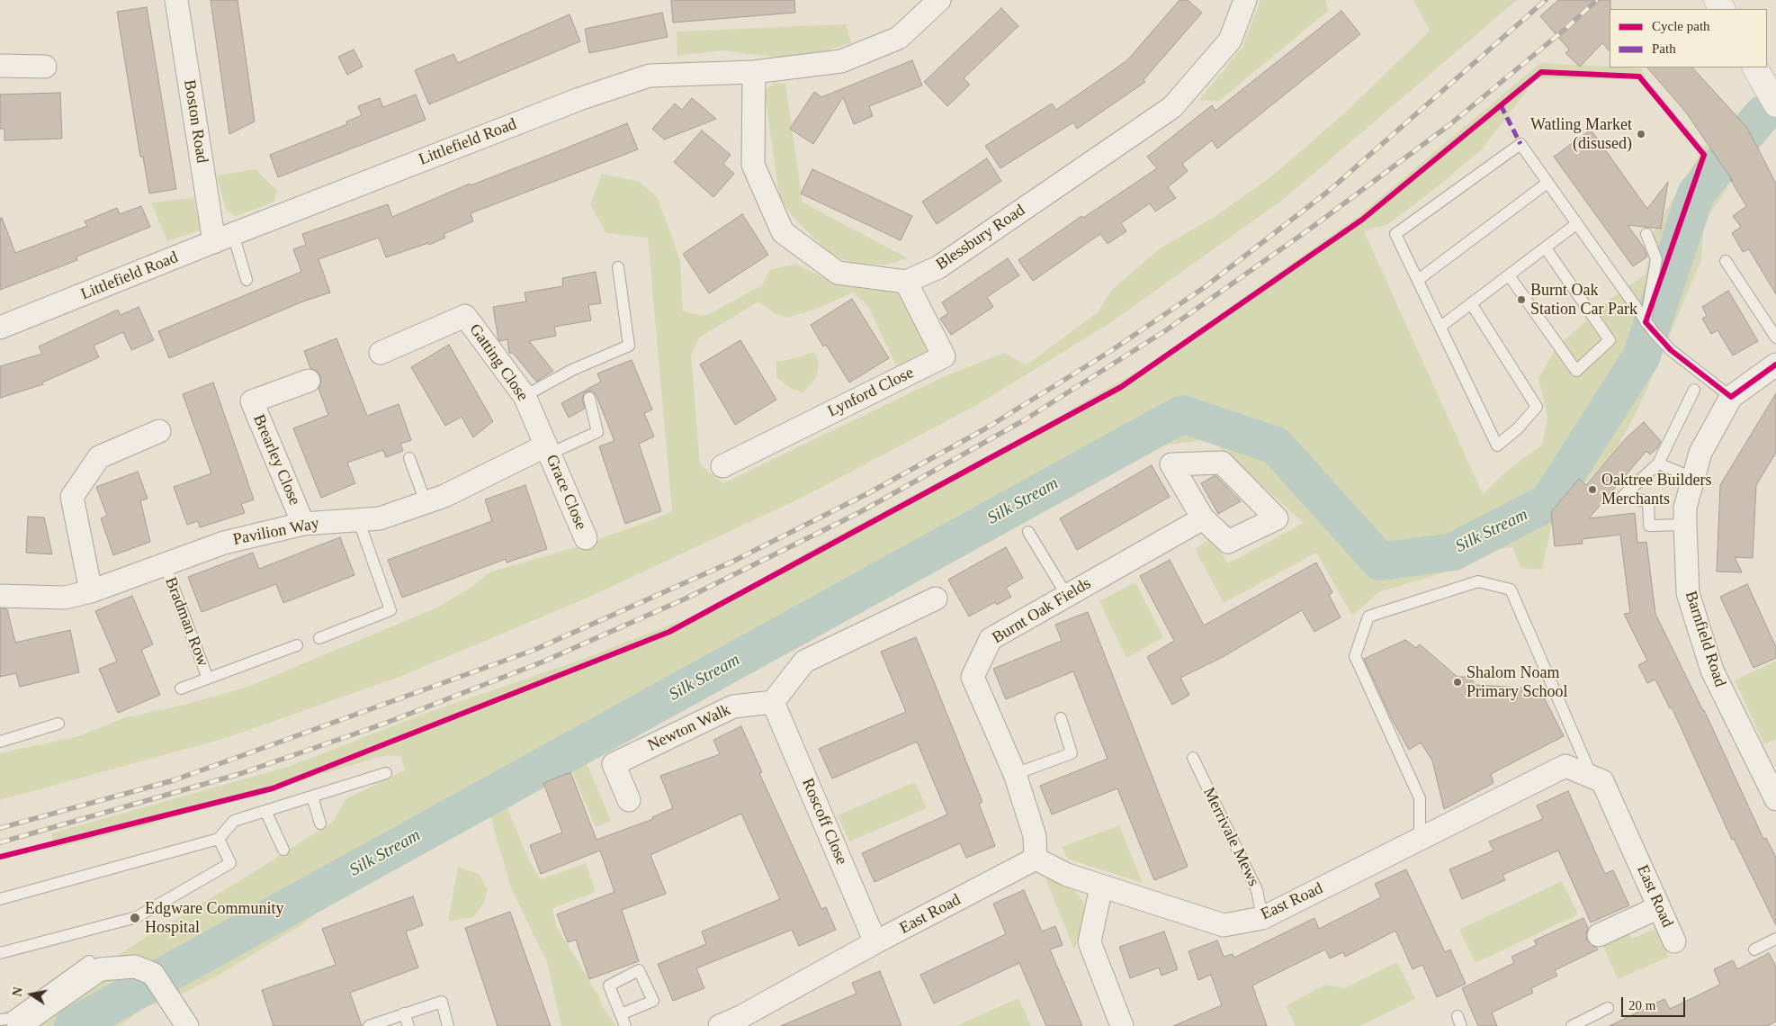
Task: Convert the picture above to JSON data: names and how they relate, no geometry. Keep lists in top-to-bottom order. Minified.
{"streets":{"street":["Boston Road","Littlefield Road","Blessbury Road","Gatting Close","Lynford Close","Brearley Close","Grace Close","Pavilion Way","Burnt Oak Fields","Barnfield Road","Newton Walk","Roscoff Close","East Road"],"lane":["Bradman Row","Merrivale Mews"]},"crossings":[["Boston Road","Littlefield Road"],["Blessbury Road","Lynford Close"],["Gatting Close","Grace Close"],["Gatting Close","Pavilion Way"],["Brearley Close","Pavilion Way"],["Grace Close","Pavilion Way"],["Pavilion Way","Bradman Row"],["Burnt Oak Fields","East Road"],["Newton Walk","Roscoff Close"],["Roscoff Close","East Road"],["Merrivale Mews","East Road"]],"water":["Silk Stream"],"places":["Watling Market (disused)","Burnt Oak Station Car Park","Oaktree Builders Merchants","Shalom Noam Primary School","Edgware Community Hospital"],"legend":["Cycle path","Path"],"scale_bar":"20 m","north":"left"}
